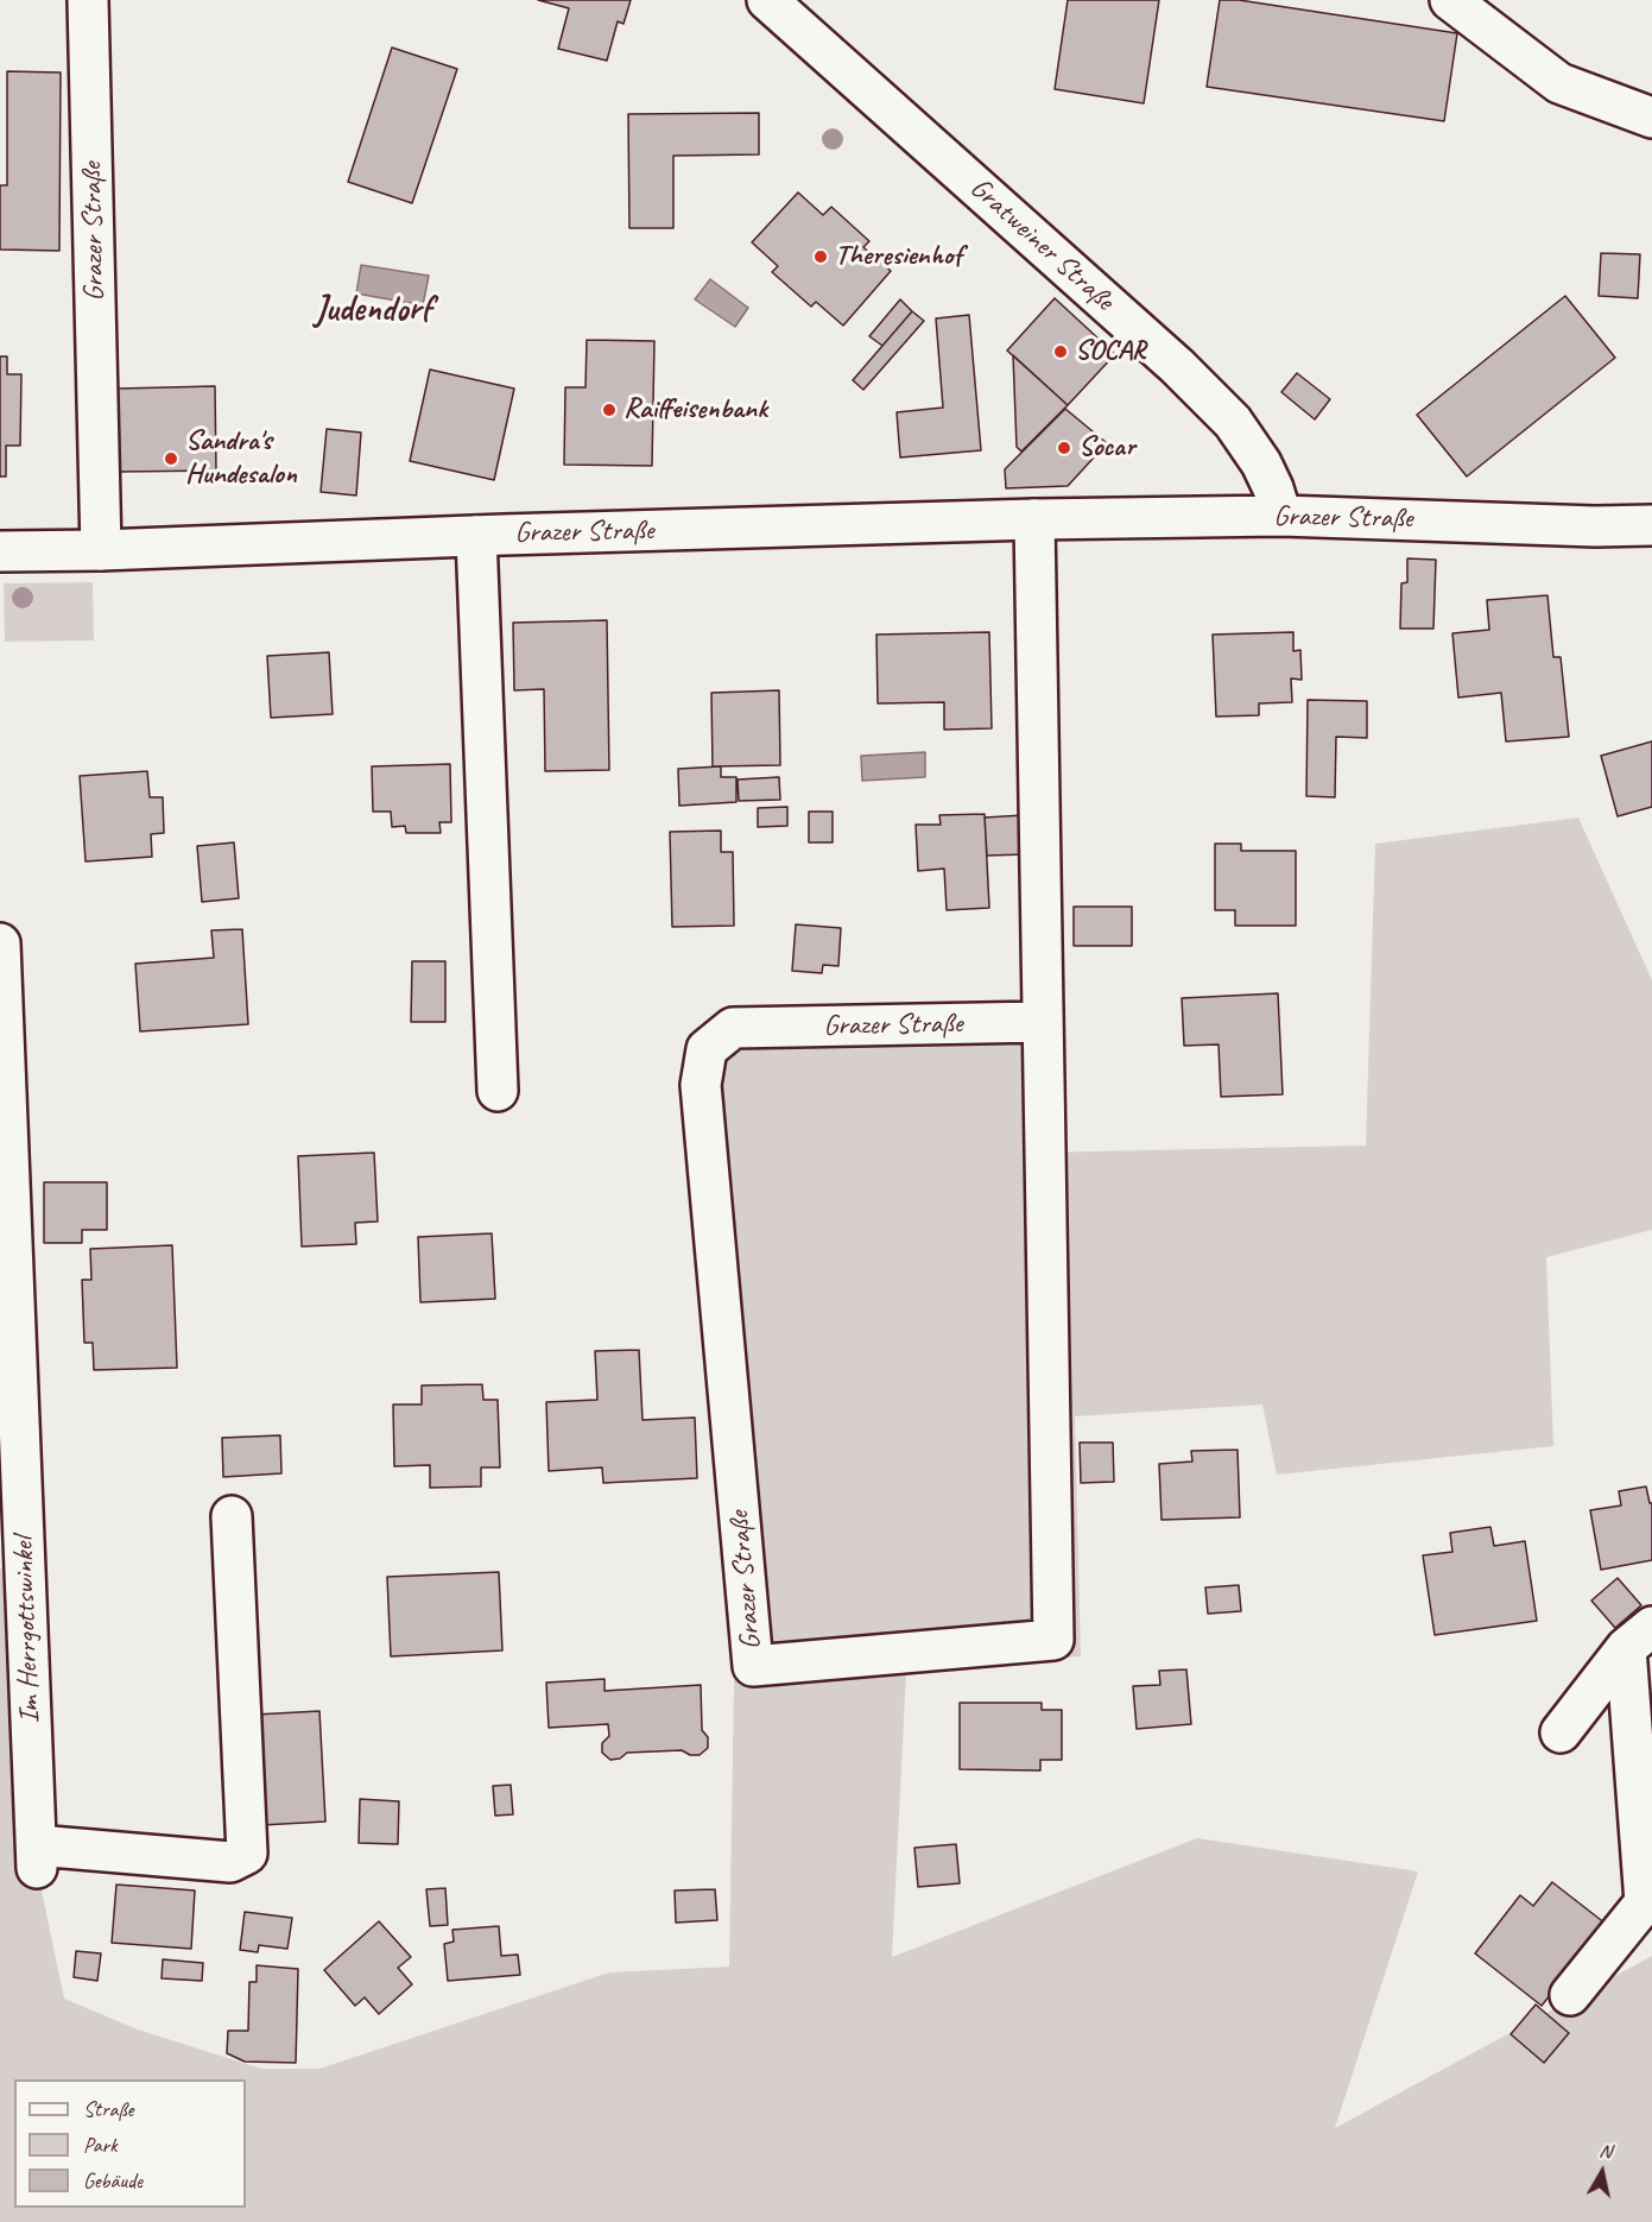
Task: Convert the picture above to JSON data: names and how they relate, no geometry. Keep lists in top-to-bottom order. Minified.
{"streets":{"street":["Grazer Straße","Gratweiner Straße","Im Herrgottswinkel"]},"crossings":[["Grazer Straße","Gratweiner Straße"]],"districts":["Judendorf"],"places":["Theresienhof","SOCAR","Raiffeisenbank","Socar","Sandra's Hundesalon"],"legend":["Straße","Park","Gebäude"],"north":"top"}
